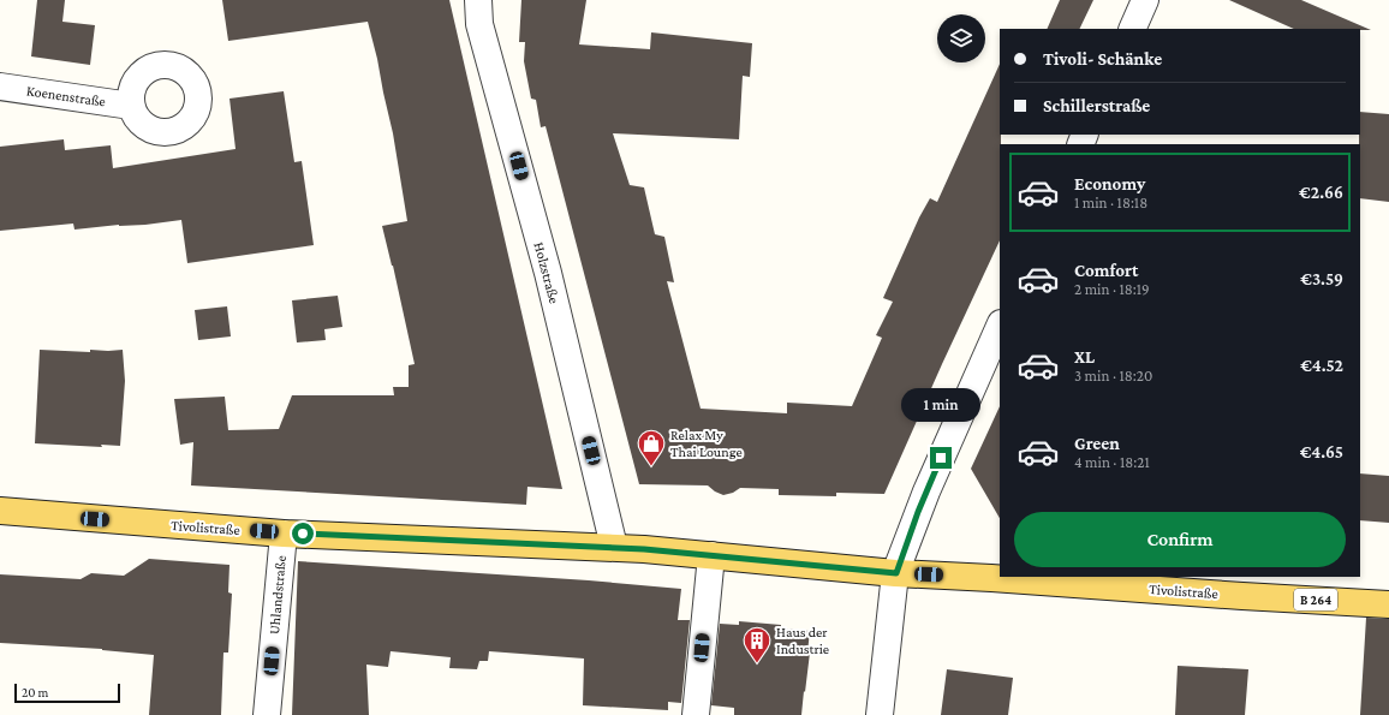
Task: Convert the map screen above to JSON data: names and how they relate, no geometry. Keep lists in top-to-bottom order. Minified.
{"streets":{"main road":["Tivolistraße","B 264"],"street":["Koenenstraße","Holzstraße","Uhlandstraße"]},"crossings":[["Holzstraße","Tivolistraße"],["Tivolistraße","Uhlandstraße"]],"places":{"shop":["Relax My Thai Lounge"],"building":["Haus der Industrie"]},"scale_bar":"20 m","page":{"banner":["Tivoli- Schänke","Schillerstraße"],"list":[{"name":"Economy","note":"1 min · 18:18","value":"€2.66"},{"name":"Comfort","note":"2 min · 18:19","value":"€3.59"},{"name":"XL","note":"3 min · 18:20","value":"€4.52"},{"name":"Green","note":"4 min · 18:21","value":"€4.65"}],"bubble":"1 min","buttons":"Confirm","scale":"20 m"}}
